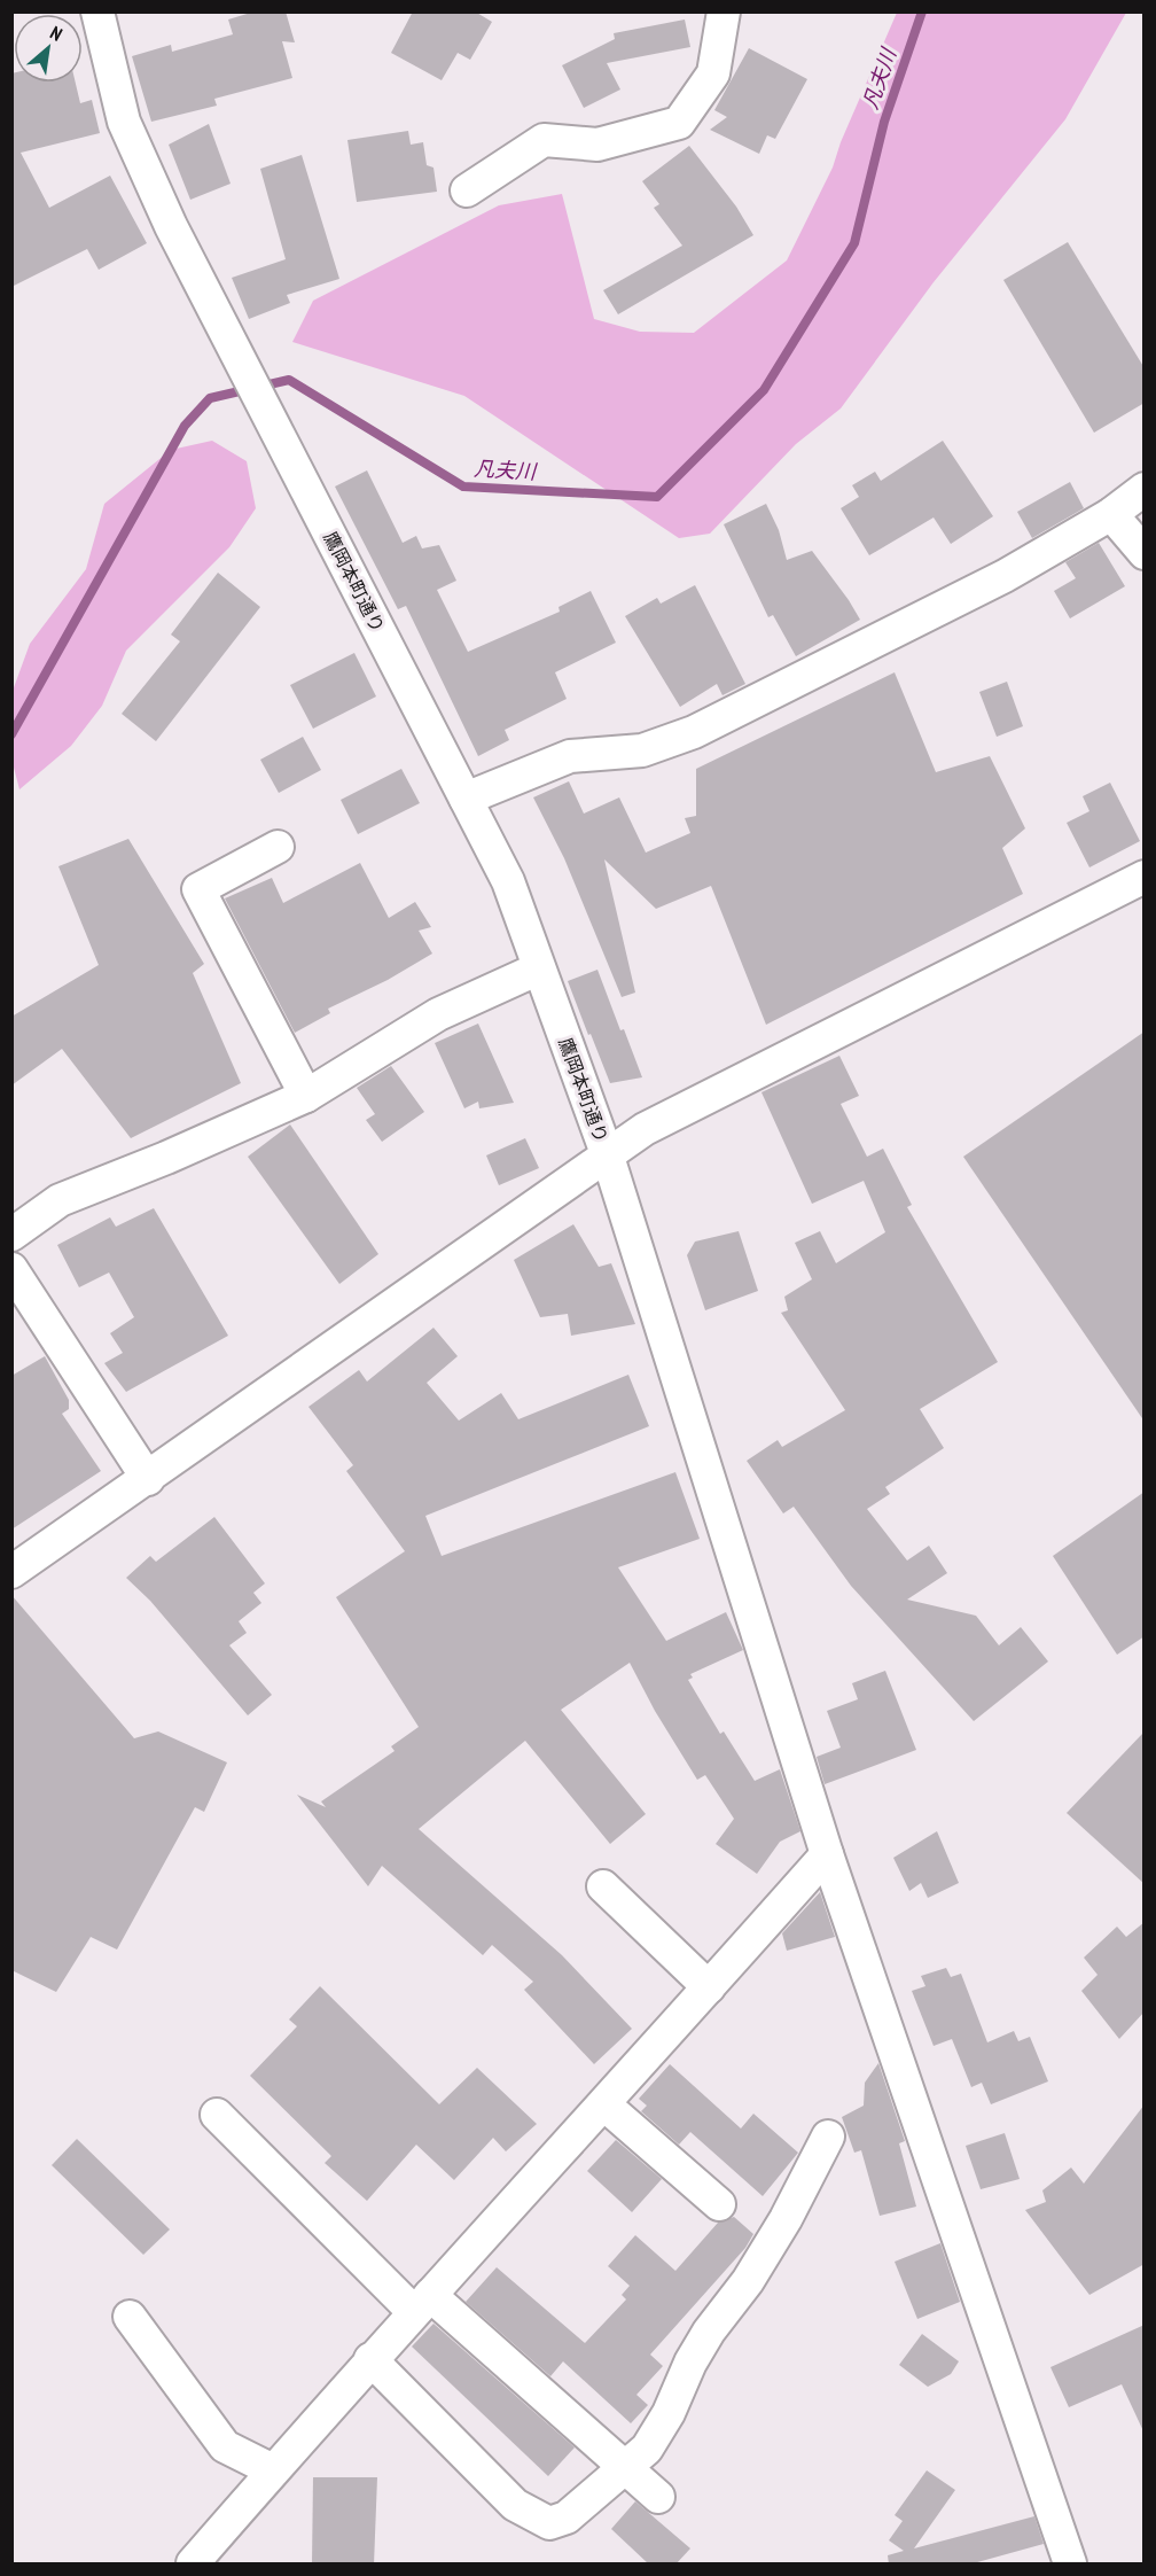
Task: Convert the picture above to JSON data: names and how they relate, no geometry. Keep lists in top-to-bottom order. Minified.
{"streets":{"street":["鷹岡本町通り"]},"water":["凡夫川"],"north":"top right"}
